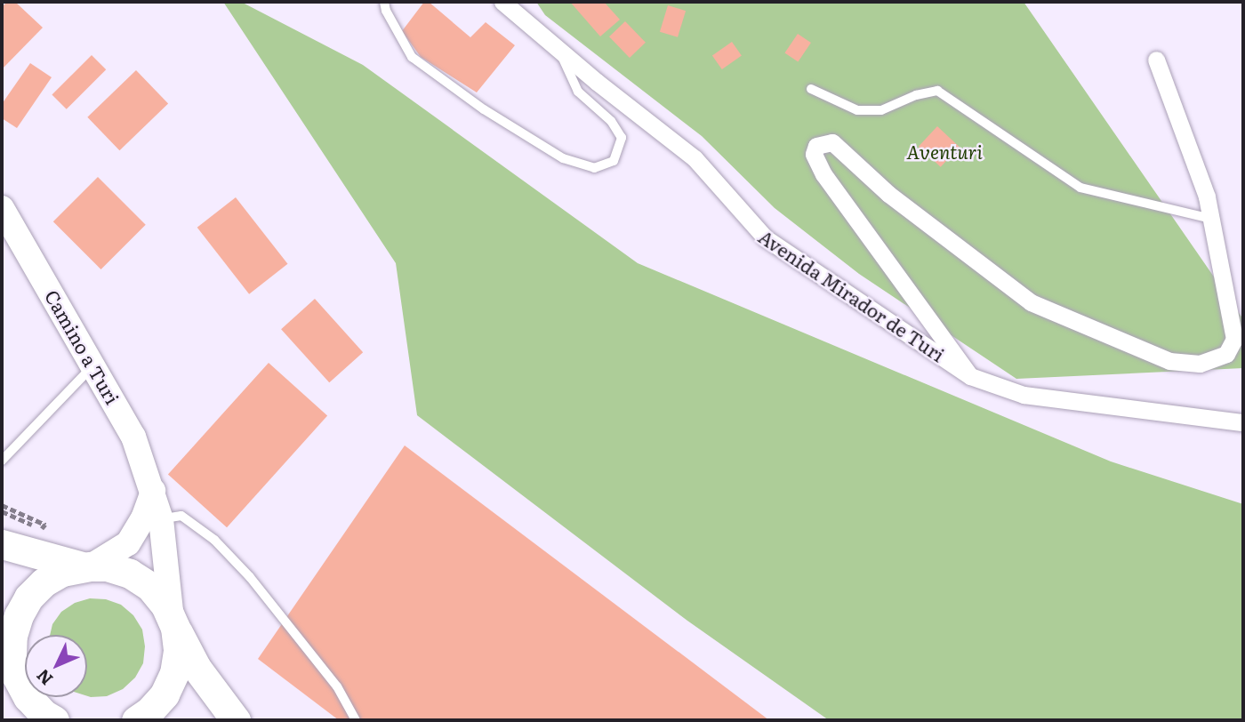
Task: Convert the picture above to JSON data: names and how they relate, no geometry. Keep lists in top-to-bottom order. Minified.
{"streets":{"main road":["Camino a Turi"],"street":["Avenida Mirador de Turi"]},"parks":["Aventuri"],"north":"bottom left"}
